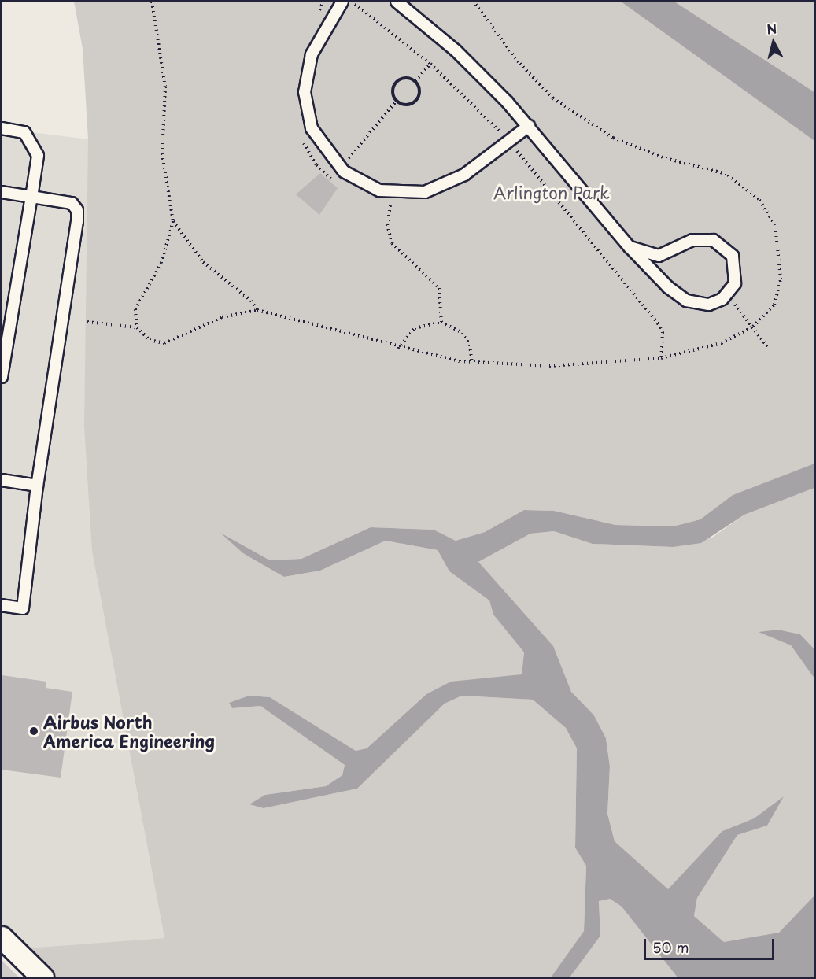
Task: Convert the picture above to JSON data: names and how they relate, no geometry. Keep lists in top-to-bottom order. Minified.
{"parks":["Arlington Park"],"places":["Airbus North America Engineering"],"scale_bar":"50 m","north":"top"}
